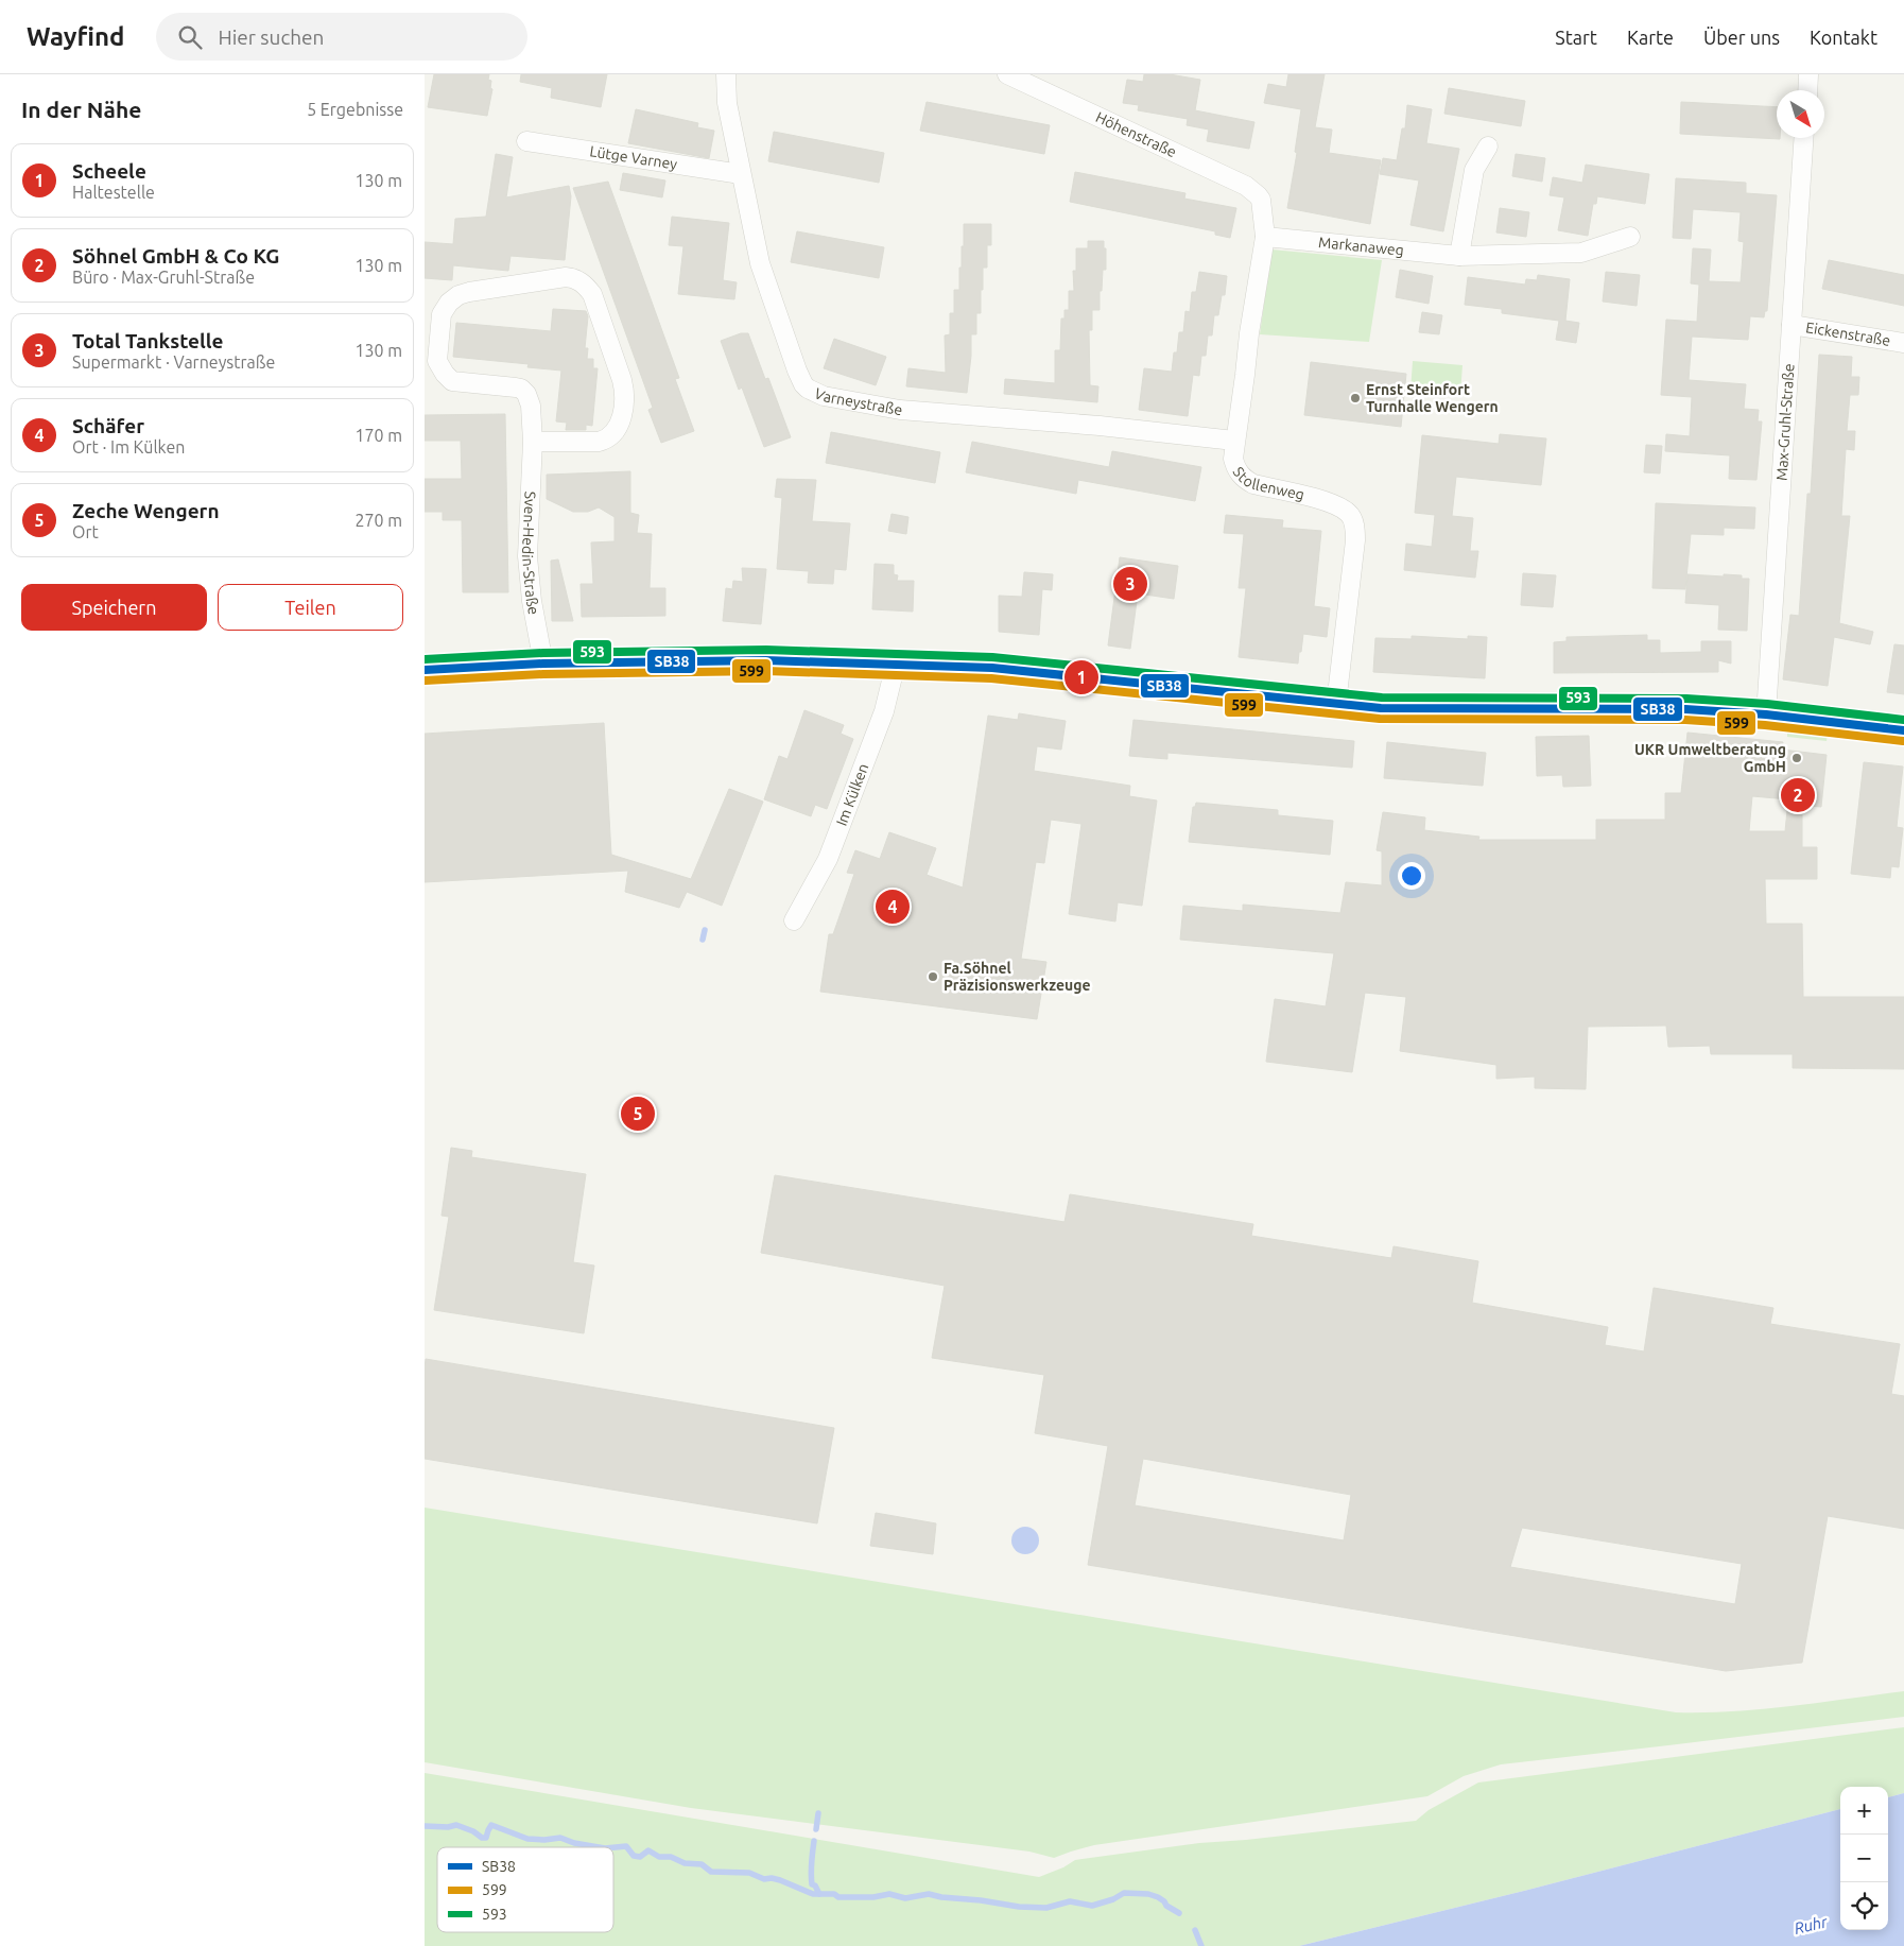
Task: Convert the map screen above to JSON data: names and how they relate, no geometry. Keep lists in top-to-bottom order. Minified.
{"streets":{"street":["Höhenstraße","Lütge Varney","Markanaweg","Eickenstraße","Varneystraße","Max-Gruhl-Straße","Stollenweg","Sven-Hedin-Straße","Im Külken"]},"crossings":[["Höhenstraße","Stollenweg"],["Lütge Varney","Varneystraße"],["Markanaweg","Stollenweg"],["Eickenstraße","Max-Gruhl-Straße"],["Varneystraße","Stollenweg"]],"water":["Ruhr"],"places":["Ernst Steinfort Turnhalle Wengern","UKR Umweltberatung GmbH","Fa.Söhnel Präzisionswerkzeuge"],"lines":["transit line 593","transit line SB38","transit line 599"],"legend":["SB38","599","593"],"north":"bottom right","page":{"header":"Wayfind","search":"Hier suchen","nav":["Start","Karte","Über uns","Kontakt"],"heading":["In der Nähe","5 Ergebnisse"],"list":[{"mark":"1","name":"Scheele","note":"Haltestelle","value":"130 m"},{"mark":"2","name":"Söhnel GmbH & Co KG","note":"Büro · Max-Gruhl-Straße","value":"130 m"},{"mark":"3","name":"Total Tankstelle","note":"Supermarkt · Varneystraße","value":"130 m"},{"mark":"4","name":"Schäfer","note":"Ort · Im Külken","value":"170 m"},{"mark":"5","name":"Zeche Wengern","note":"Ort","value":"270 m"}],"pins":["3","1","2","4","5"],"buttons":["Speichern","Teilen"],"map_buttons":["+","−"]}}
